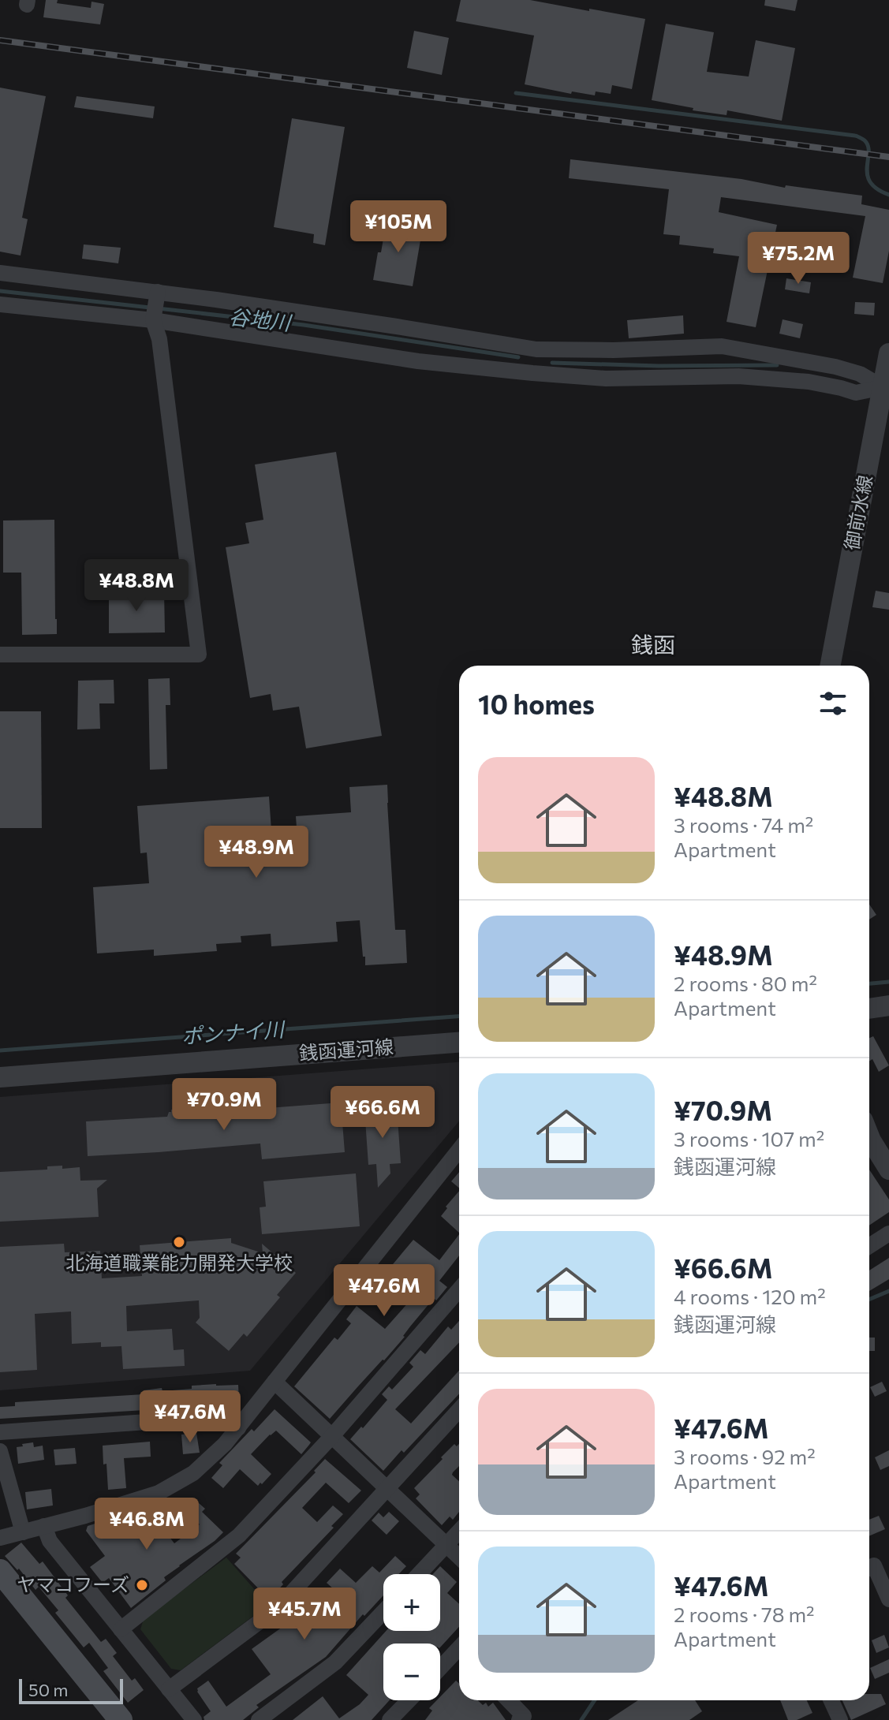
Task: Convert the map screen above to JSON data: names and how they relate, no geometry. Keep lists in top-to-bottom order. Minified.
{"streets":{"street":["御前水線","銭函運河線"]},"districts":["銭函"],"water":["谷地川","ポンナイ川"],"places":["北海道職業能力開発大学校","ヤマコフーズ"],"scale_bar":"50 m","page":{"price":["¥105M","¥75.2M","¥48.8M","¥48.9M","¥70.9M","¥66.6M","¥47.6M","¥47.6M","¥46.8M","¥45.7M"],"heading":"10 homes","list":[{"name":"¥48.8M","note":"3 rooms · 74 m² · Apartment"},{"name":"¥48.9M","note":"2 rooms · 80 m² · Apartment"},{"name":"¥70.9M","note":"3 rooms · 107 m² · 銭函運河線"},{"name":"¥66.6M","note":"4 rooms · 120 m² · 銭函運河線"},{"name":"¥47.6M","note":"3 rooms · 92 m² · Apartment"},{"name":"¥47.6M","note":"2 rooms · 78 m² · Apartment"}],"map_buttons":["+","−"],"scale":"50 m"}}
